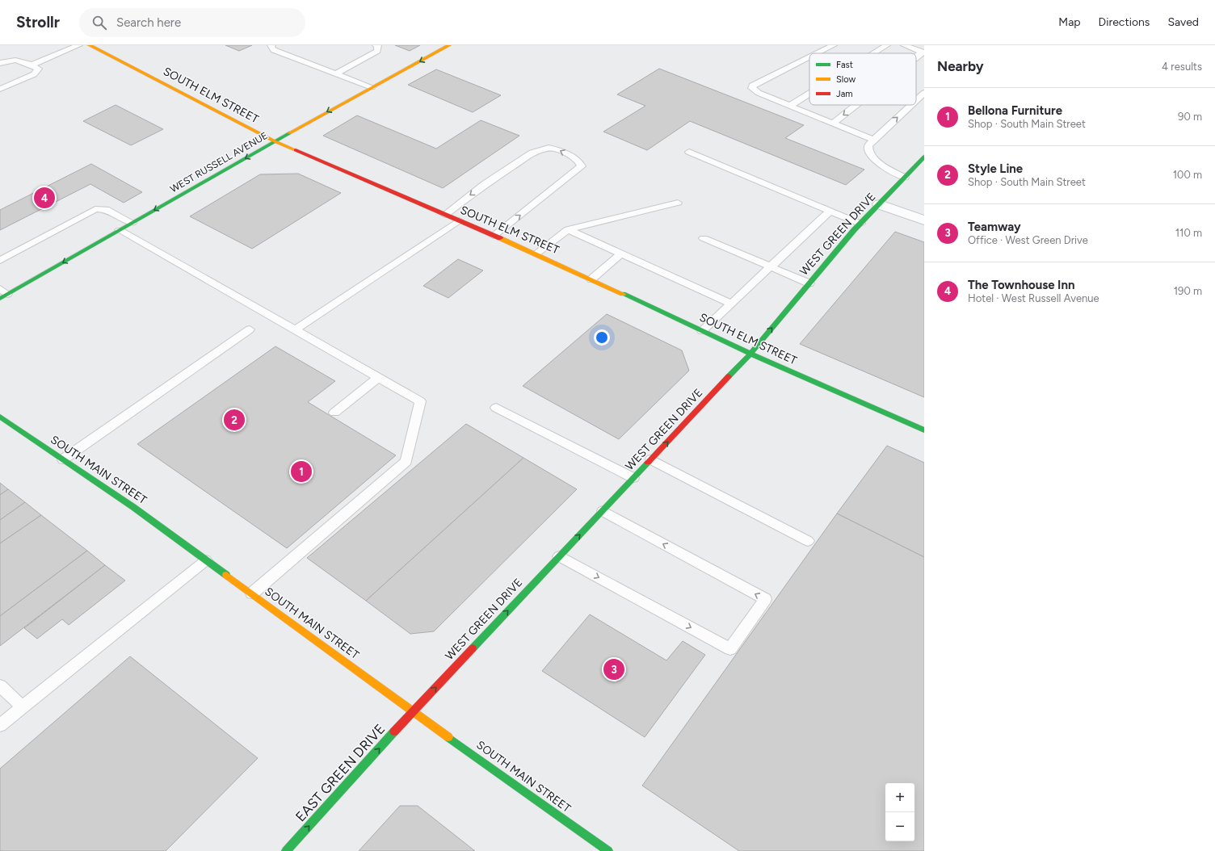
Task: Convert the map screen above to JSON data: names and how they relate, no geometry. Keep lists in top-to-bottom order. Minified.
{"streets":{"main road":["SOUTH ELM STREET","WEST RUSSELL AVENUE","WEST GREEN DRIVE","SOUTH MAIN STREET","EAST GREEN DRIVE"]},"crossings":[["SOUTH ELM STREET","WEST RUSSELL AVENUE"],["SOUTH ELM STREET","WEST GREEN DRIVE"],["WEST GREEN DRIVE","SOUTH MAIN STREET"],["WEST GREEN DRIVE","EAST GREEN DRIVE"],["SOUTH MAIN STREET","EAST GREEN DRIVE"]],"one_way":["WEST RUSSELL AVENUE","WEST GREEN DRIVE","EAST GREEN DRIVE"],"legend":["Fast","Slow","Jam"],"page":{"header":"Strollr","search":"Search here","nav":["Map","Directions","Saved"],"heading":["Nearby","4 results"],"list":[{"mark":"1","name":"Bellona Furniture","note":"Shop · South Main Street","value":"90 m"},{"mark":"2","name":"Style Line","note":"Shop · South Main Street","value":"100 m"},{"mark":"3","name":"Teamway","note":"Office · West Green Drive","value":"110 m"},{"mark":"4","name":"The Townhouse Inn","note":"Hotel · West Russell Avenue","value":"190 m"}],"pins":["4","2","1","3"],"map_buttons":["+","−"]}}
